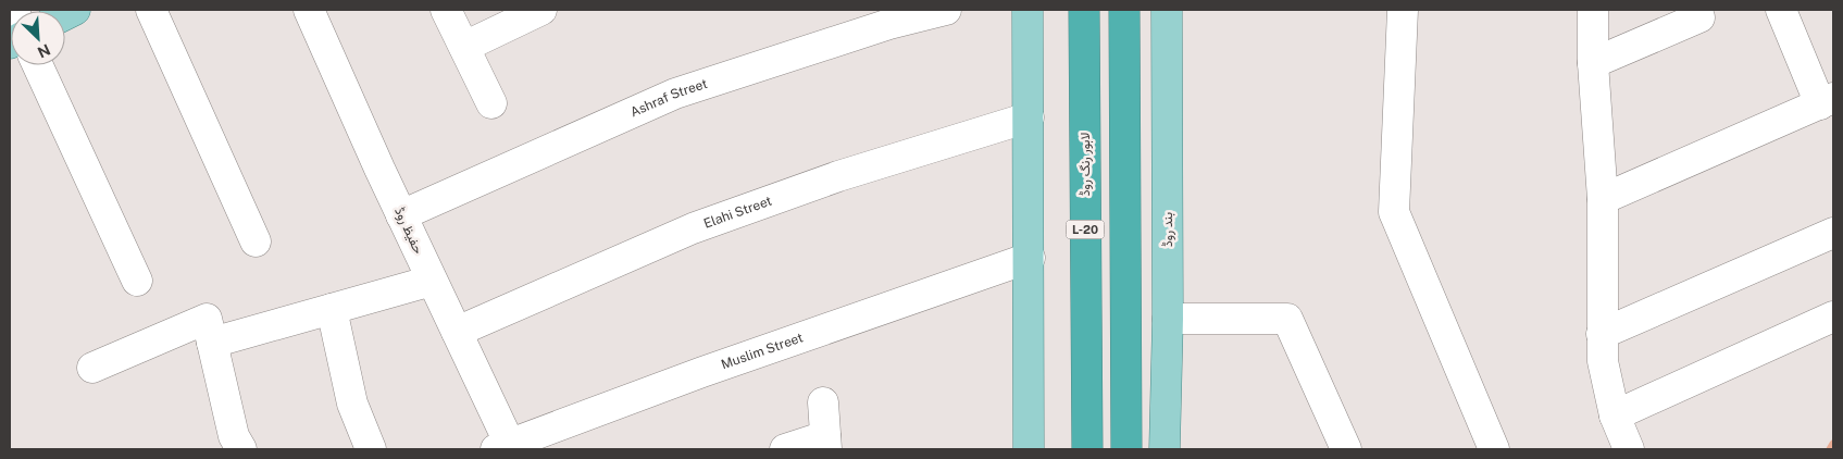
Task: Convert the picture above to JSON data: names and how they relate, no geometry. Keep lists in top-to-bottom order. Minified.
{"streets":{"highway":["لاہور رنگ روڈ","L-20"],"main road":["بند روڈ"],"street":["Ashraf Street","Elahi Street","حفیظ روڈ","Muslim Street"]},"crossings":[["Ashraf Street","حفیظ روڈ"],["Elahi Street","حفیظ روڈ"],["حفیظ روڈ","Muslim Street"]],"north":"bottom right"}
